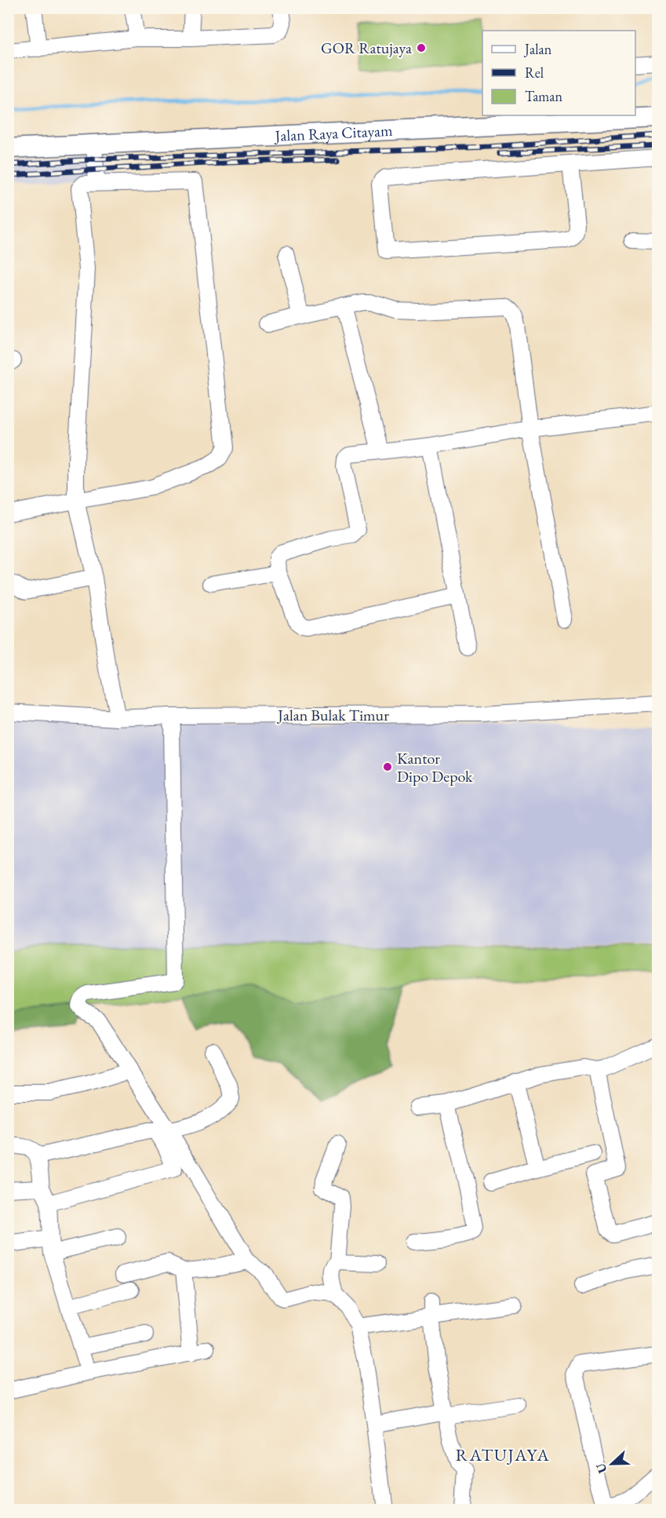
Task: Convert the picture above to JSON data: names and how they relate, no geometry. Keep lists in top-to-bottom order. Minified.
{"streets":{"main road":["Jalan Raya Citayam"],"street":["Jalan Bulak Timur"]},"districts":["RATUJAYA"],"places":["GOR Ratujaya","Kantor Dipo Depok"],"legend":["Jalan","Rel","Taman"],"north":"left"}
